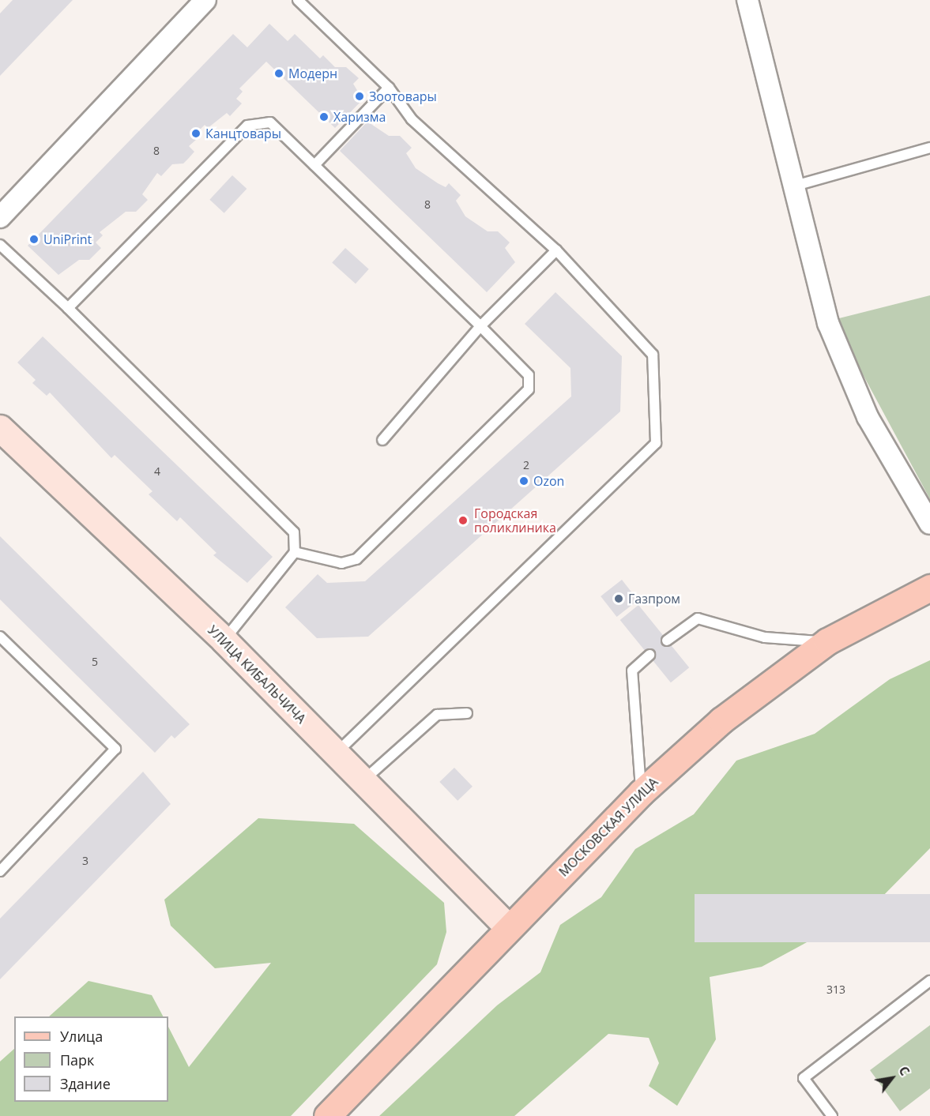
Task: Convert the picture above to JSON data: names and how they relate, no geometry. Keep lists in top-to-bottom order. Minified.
{"streets":{"main road":["МОСКОВСКАЯ УЛИЦА"],"street":["УЛИЦА КИБАЛЬЧИЧА"]},"crossings":[["УЛИЦА КИБАЛЬЧИЧА","МОСКОВСКАЯ УЛИЦА"]],"places":["Модерн","Зоотовары","Харизма","Канцтовары","UniPrint","Ozon","Городская поликлиника","Газпром"],"house_numbers":["8","8","2","4","5","3","313"],"legend":["Улица","Парк","Здание"],"north":"top right"}
